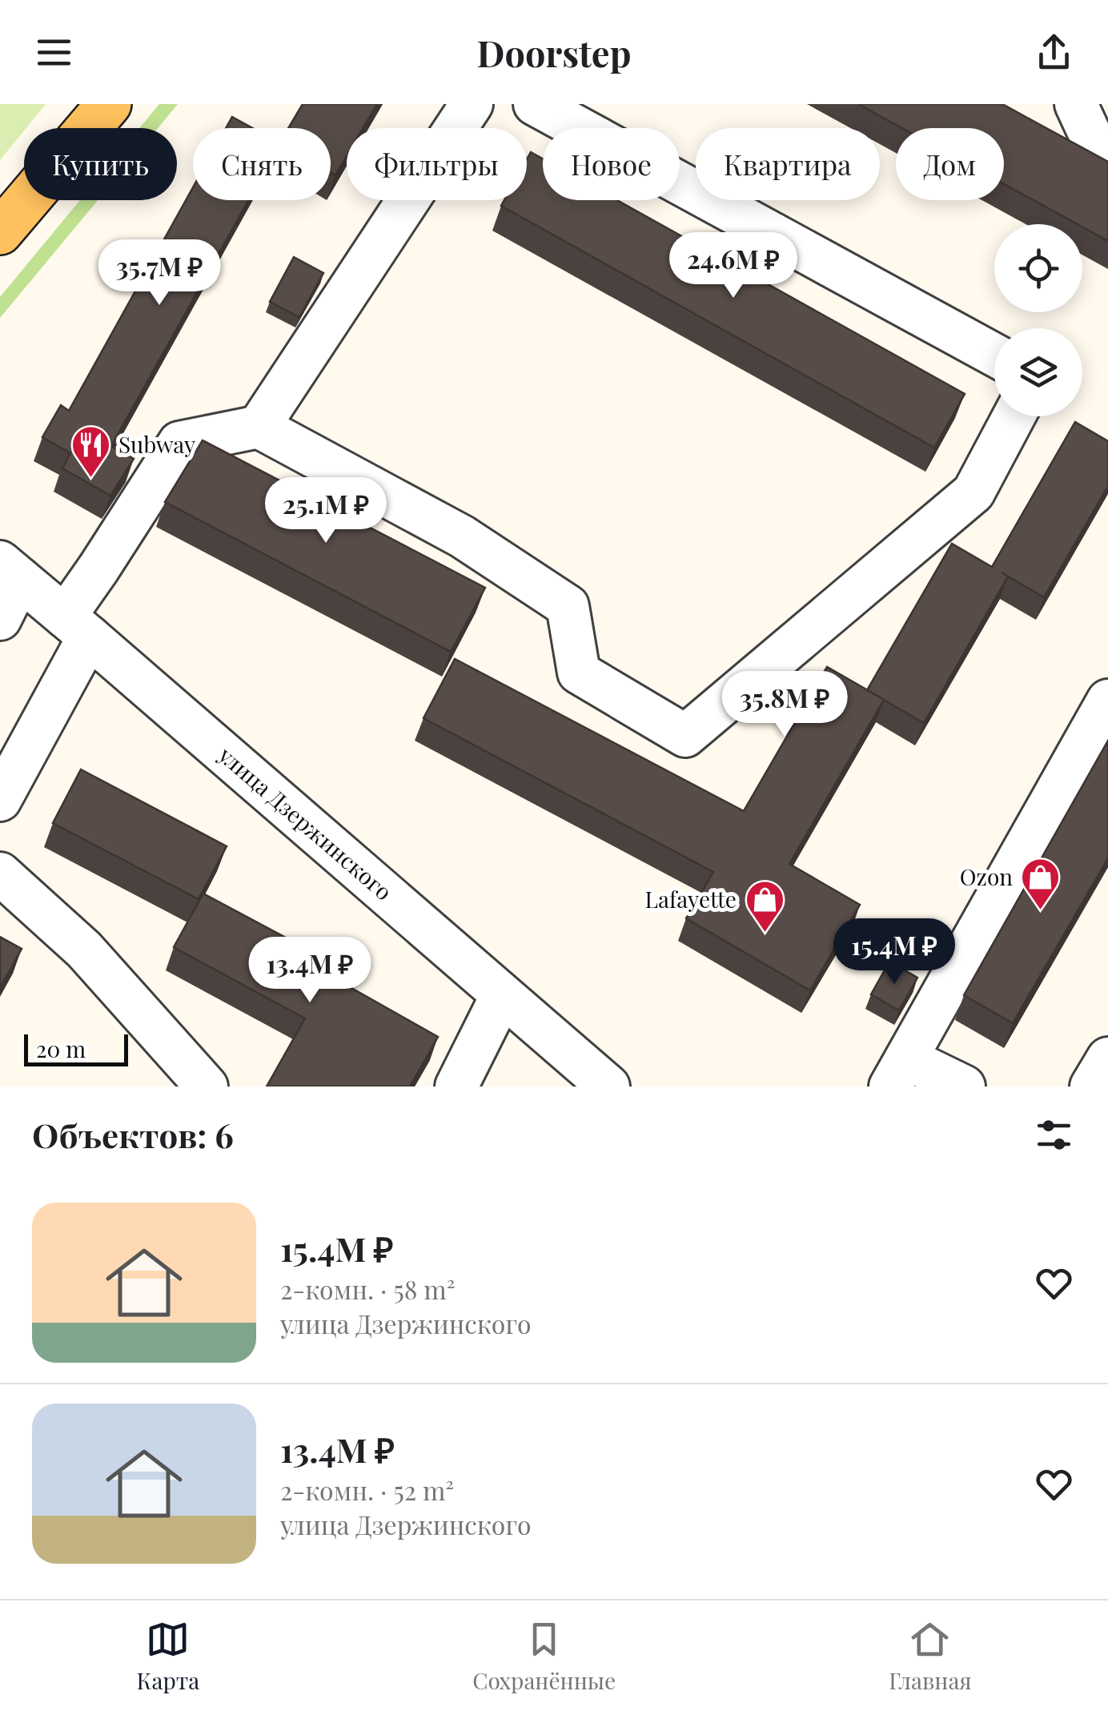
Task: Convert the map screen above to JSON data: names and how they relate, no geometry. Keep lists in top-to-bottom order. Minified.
{"streets":{"street":["улица Дзержинского"]},"places":{"restaurant":["Subway"],"shop":["Ozon","Lafayette"]},"scale_bar":"20 m","page":{"header":"Doorstep","chip":["Купить","Снять","Фильтры","Новое","Квартира","Дом"],"price":["24.6M ₽","35.7M ₽","25.1M ₽","35.8M ₽","15.4M ₽","13.4M ₽"],"scale":"20 m","heading":"Объектов: 6","list":[{"name":"15.4M ₽","note":"2-комн. · 58 m² · улица Дзержинского"},{"name":"13.4M ₽","note":"2-комн. · 52 m² · улица Дзержинского"}],"tabs":["Карта","Сохранённые","Главная"]}}
